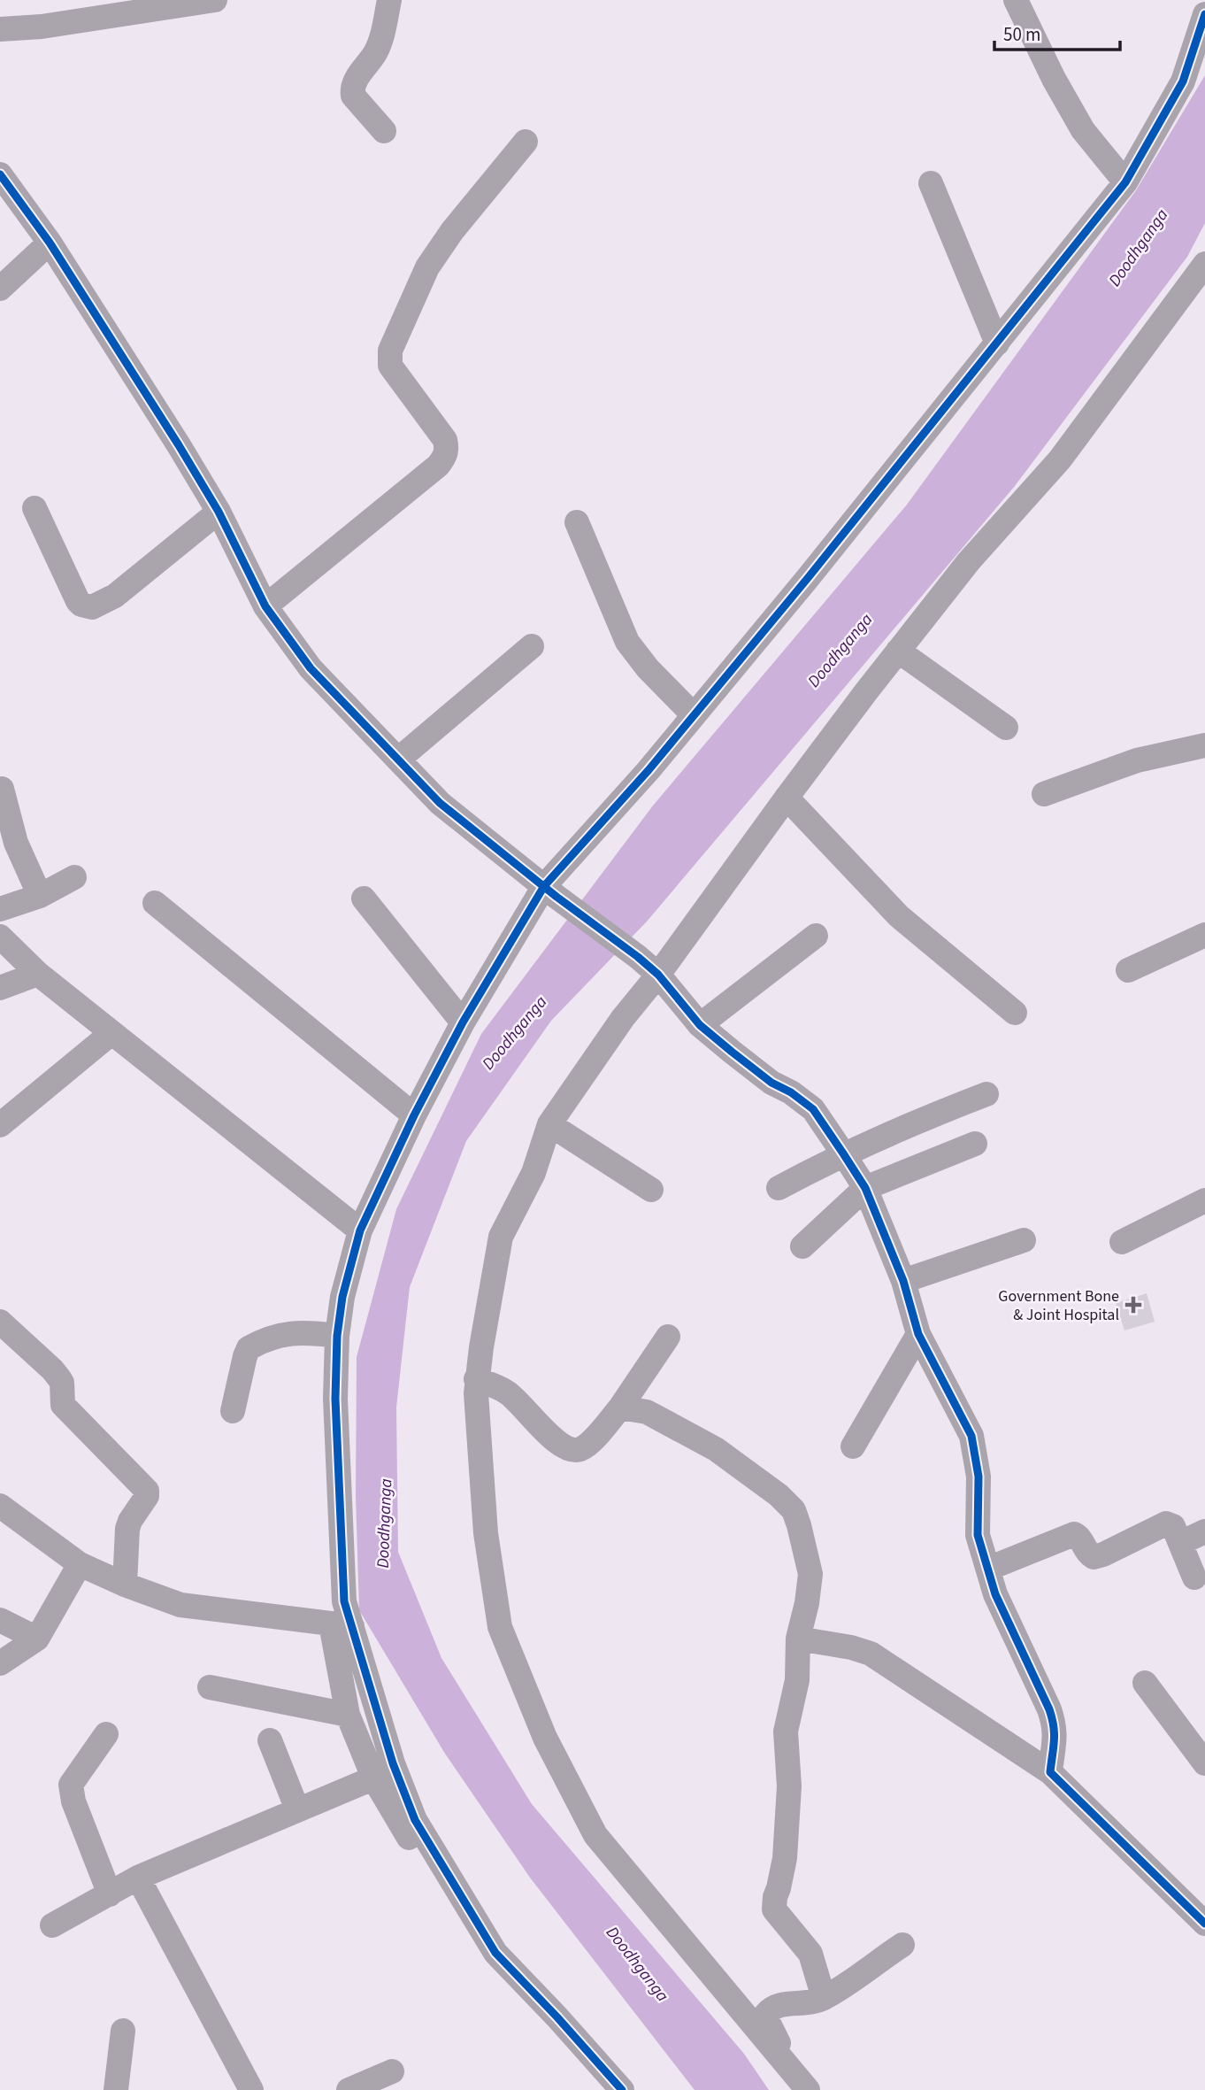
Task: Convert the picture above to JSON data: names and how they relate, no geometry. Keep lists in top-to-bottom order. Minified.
{"water":["Doodhganga"],"places":{"health":["Government Bone & Joint Hospital"]},"scale_bar":"50 m"}
